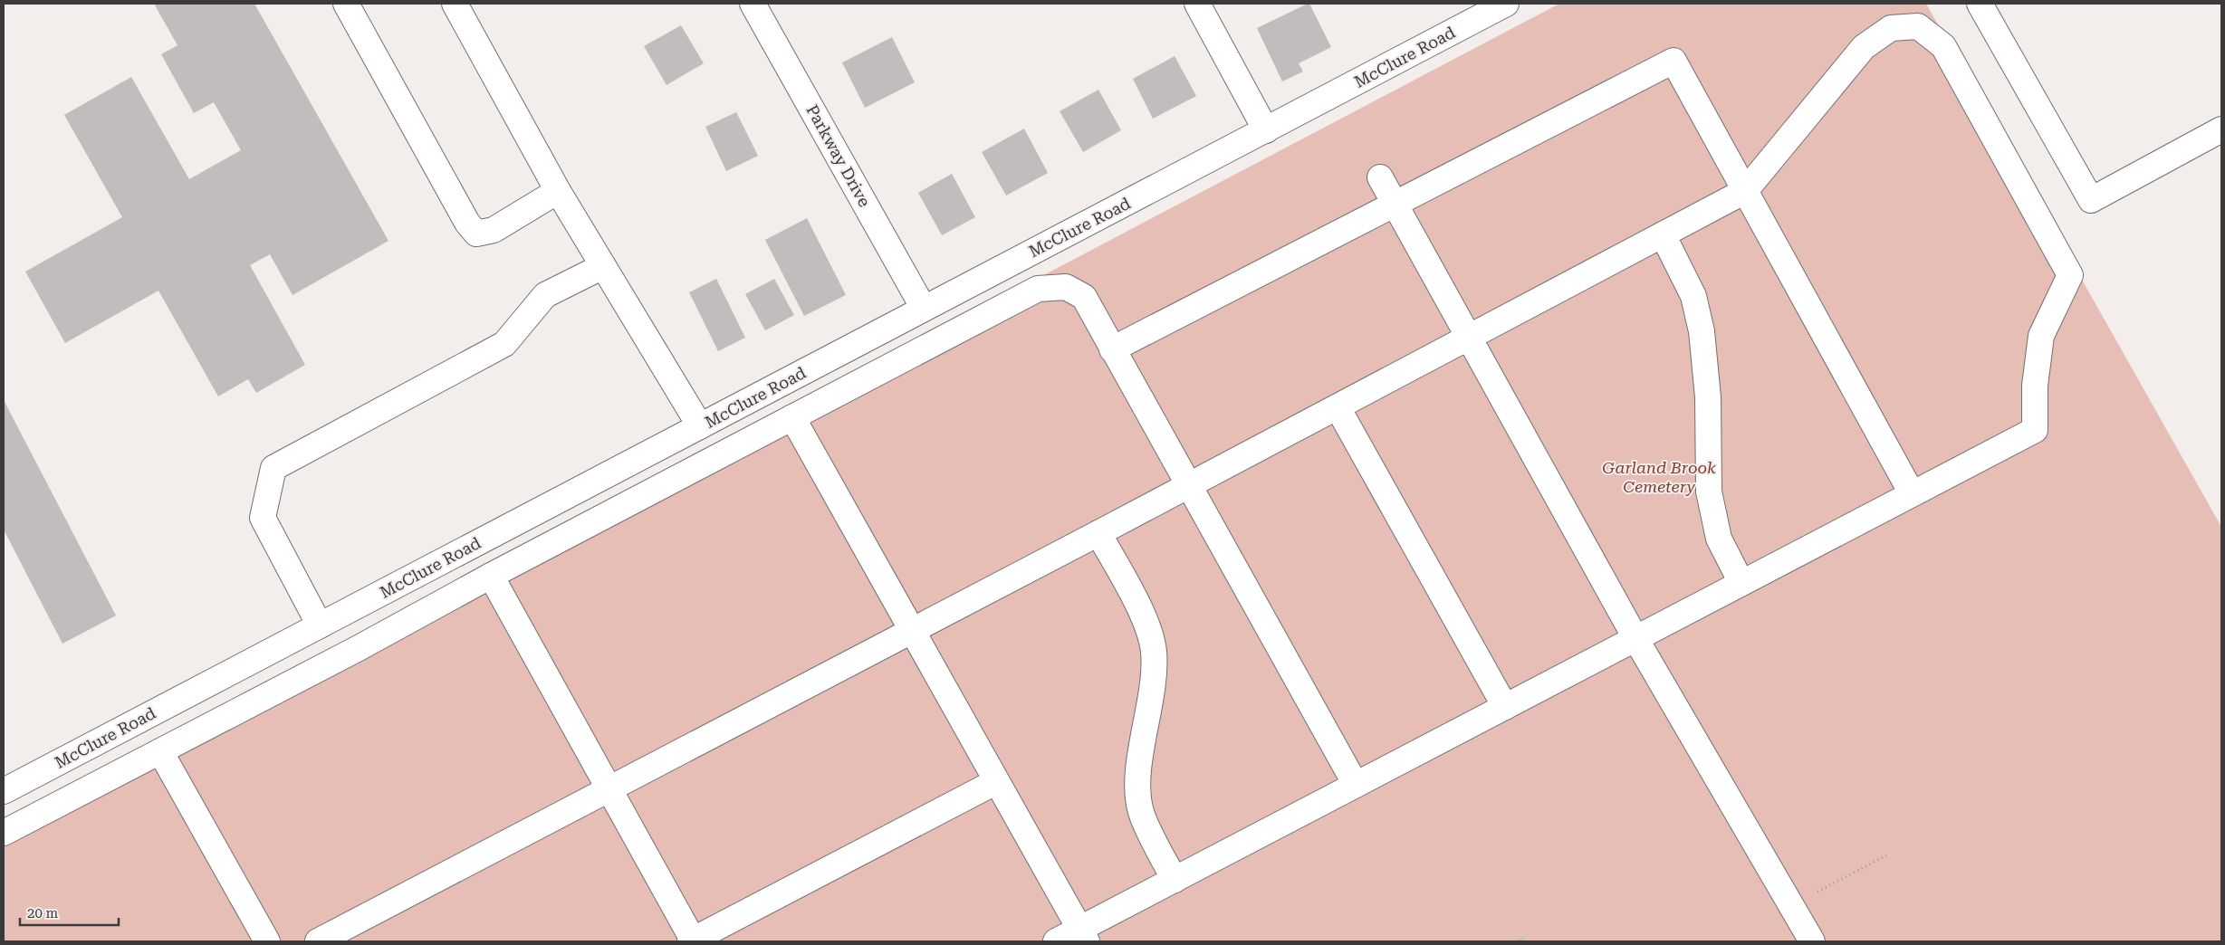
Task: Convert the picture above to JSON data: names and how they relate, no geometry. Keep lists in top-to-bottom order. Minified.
{"streets":{"street":["McClure Road","Parkway Drive"]},"crossings":[["McClure Road","Parkway Drive"]],"parks":["Garland Brook Cemetery"],"scale_bar":"20 m"}
